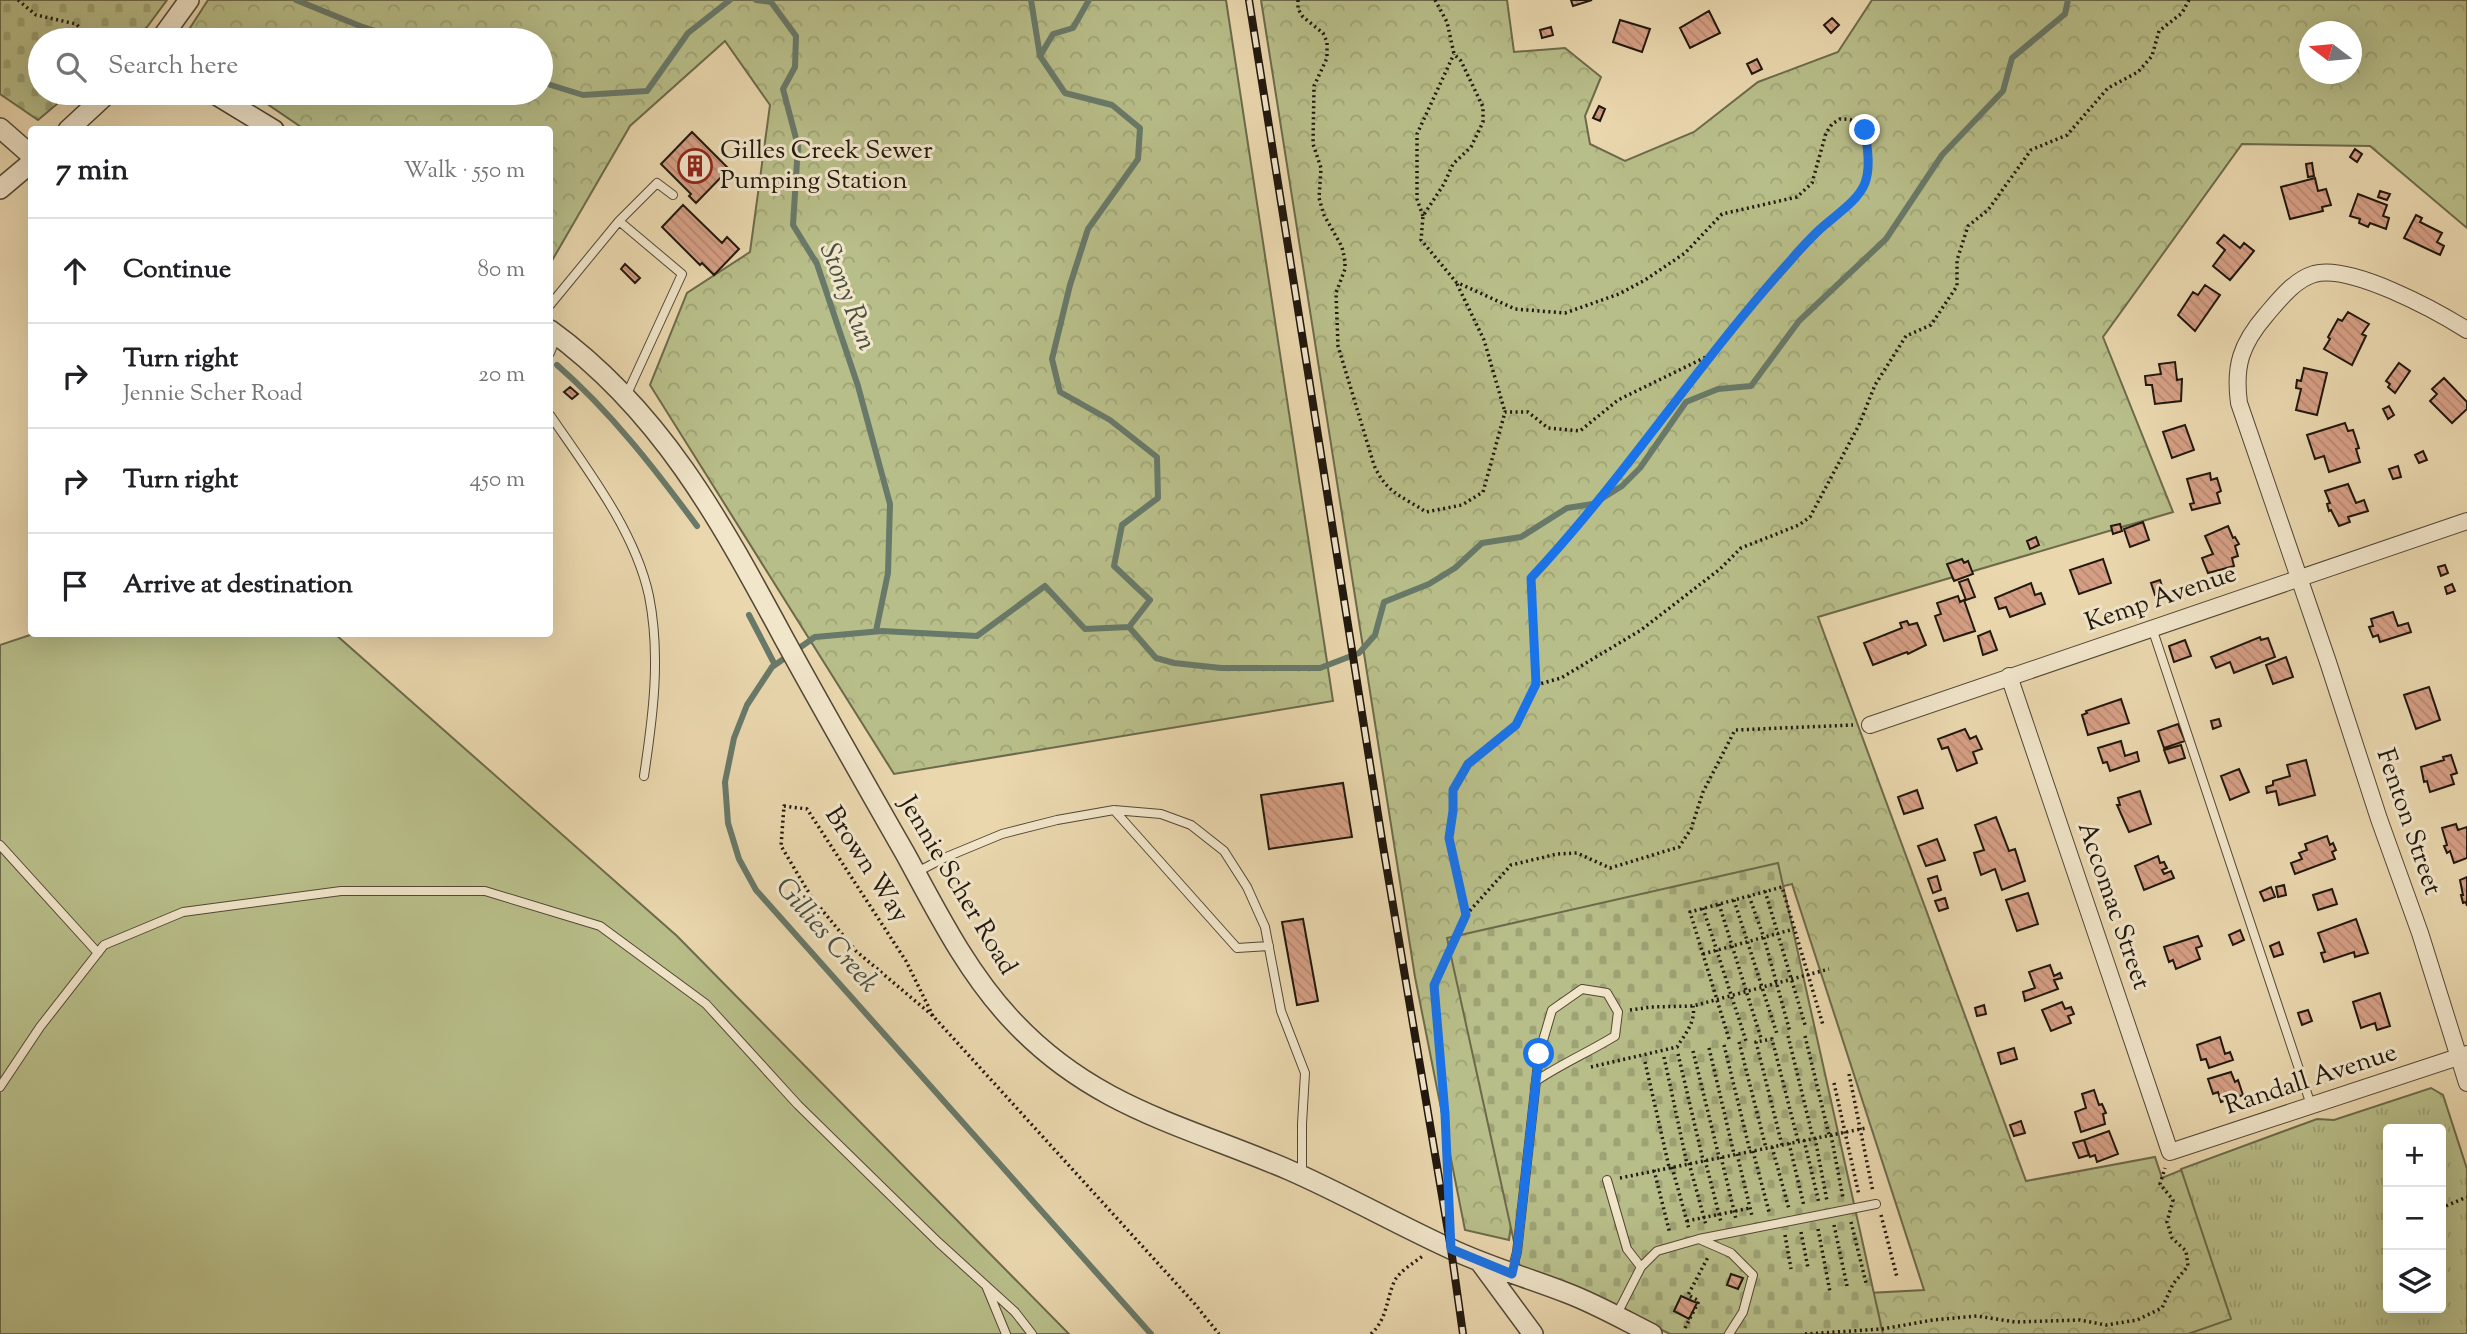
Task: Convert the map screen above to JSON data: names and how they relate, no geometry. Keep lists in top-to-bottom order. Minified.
{"streets":{"street":["Kemp Avenue","Fenton Street","Jennie Scher Road","Accomac Street","Randall Avenue"],"path":["Brown Way"]},"crossings":[["Kemp Avenue","Fenton Street"],["Kemp Avenue","Accomac Street"],["Fenton Street","Randall Avenue"],["Accomac Street","Randall Avenue"]],"water":["Stony Run","Gillies Creek"],"places":{"building":["Gilles Creek Sewer Pumping Station"]},"north":"left","page":{"search":"Search here","heading":["7 min","Walk · 550 m"],"list":[["Continue","80 m"],["Turn right","Jennie Scher Road","20 m"],["Turn right","450 m"],"Arrive at destination"],"map_buttons":["+","−"]}}
